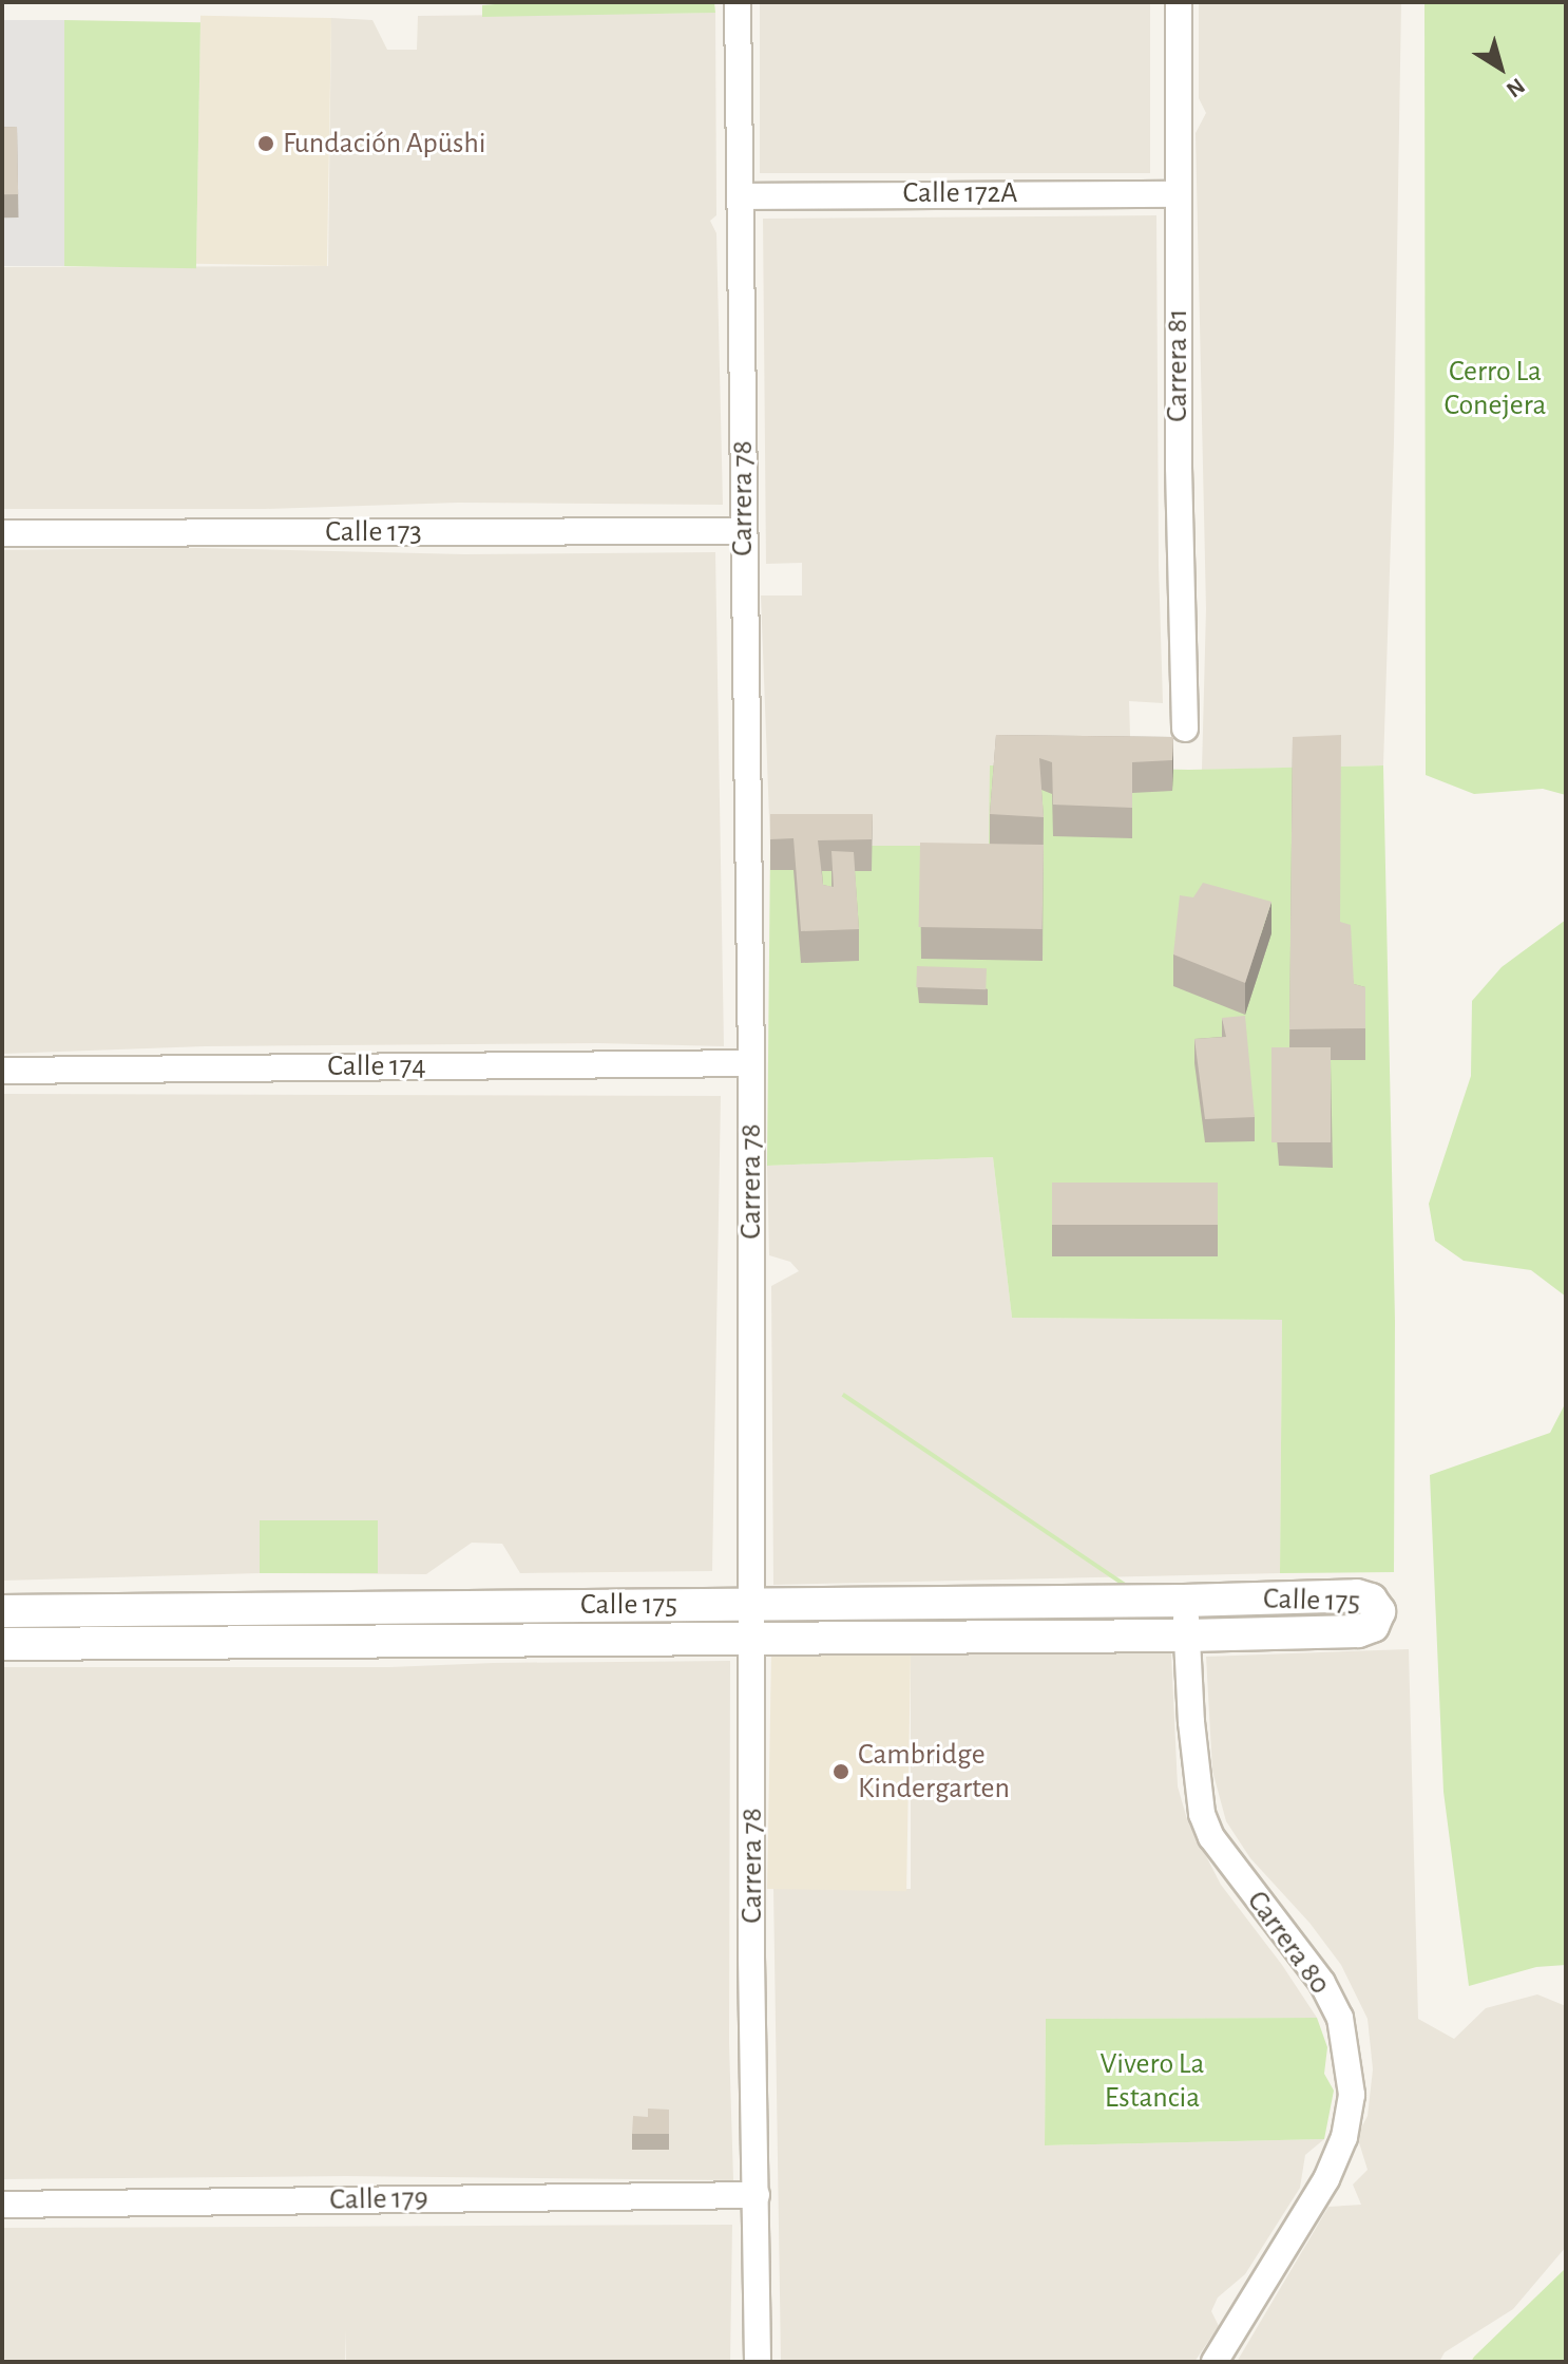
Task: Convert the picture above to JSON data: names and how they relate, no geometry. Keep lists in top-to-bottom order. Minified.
{"streets":{"street":["Calle 172A","Carrera 81","Carrera 78","Calle 173","Calle 174","Calle 175","Carrera 80","Calle 179"]},"crossings":[["Calle 172A","Carrera 81"],["Calle 172A","Carrera 78"],["Carrera 78","Calle 173"],["Carrera 78","Calle 174"],["Carrera 78","Calle 175"],["Carrera 78","Calle 179"],["Calle 175","Carrera 80"]],"parks":["Cerro La Conejera","Vivero La Estancia"],"places":["Fundación Apüshi","Cambridge Kindergarten"],"north":"bottom right"}
